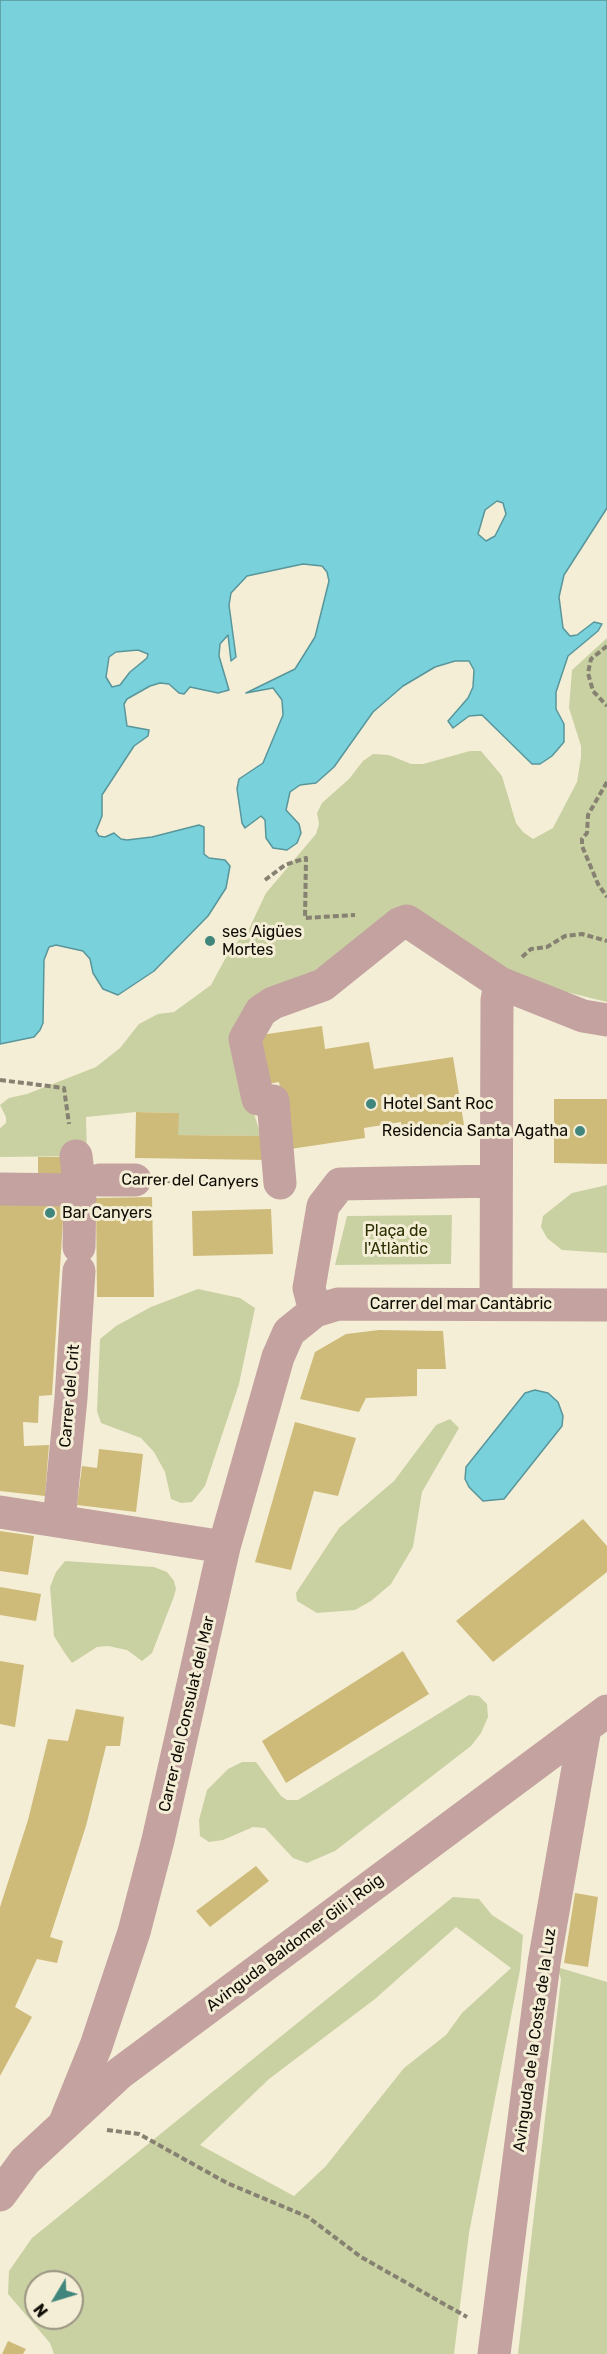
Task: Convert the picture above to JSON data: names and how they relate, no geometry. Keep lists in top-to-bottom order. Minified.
{"streets":{"street":["Carrer del Canyers","Carrer del mar Cantàbric","Carrer del Crit","Carrer del Consulat del Mar","Avinguda Baldomer Gili i Roig","Avinguda de la Costa de la Luz"]},"crossings":[["Carrer del Canyers","Carrer del Crit"],["Carrer del mar Cantàbric","Carrer del Consulat del Mar"],["Carrer del Consulat del Mar","Avinguda Baldomer Gili i Roig"],["Avinguda Baldomer Gili i Roig","Avinguda de la Costa de la Luz"]],"parks":["Plaça de l'Atlàntic"],"places":["ses Aigües Mortes","Hotel Sant Roc","Residencia Santa Agatha","Bar Canyers"],"north":"bottom left"}
